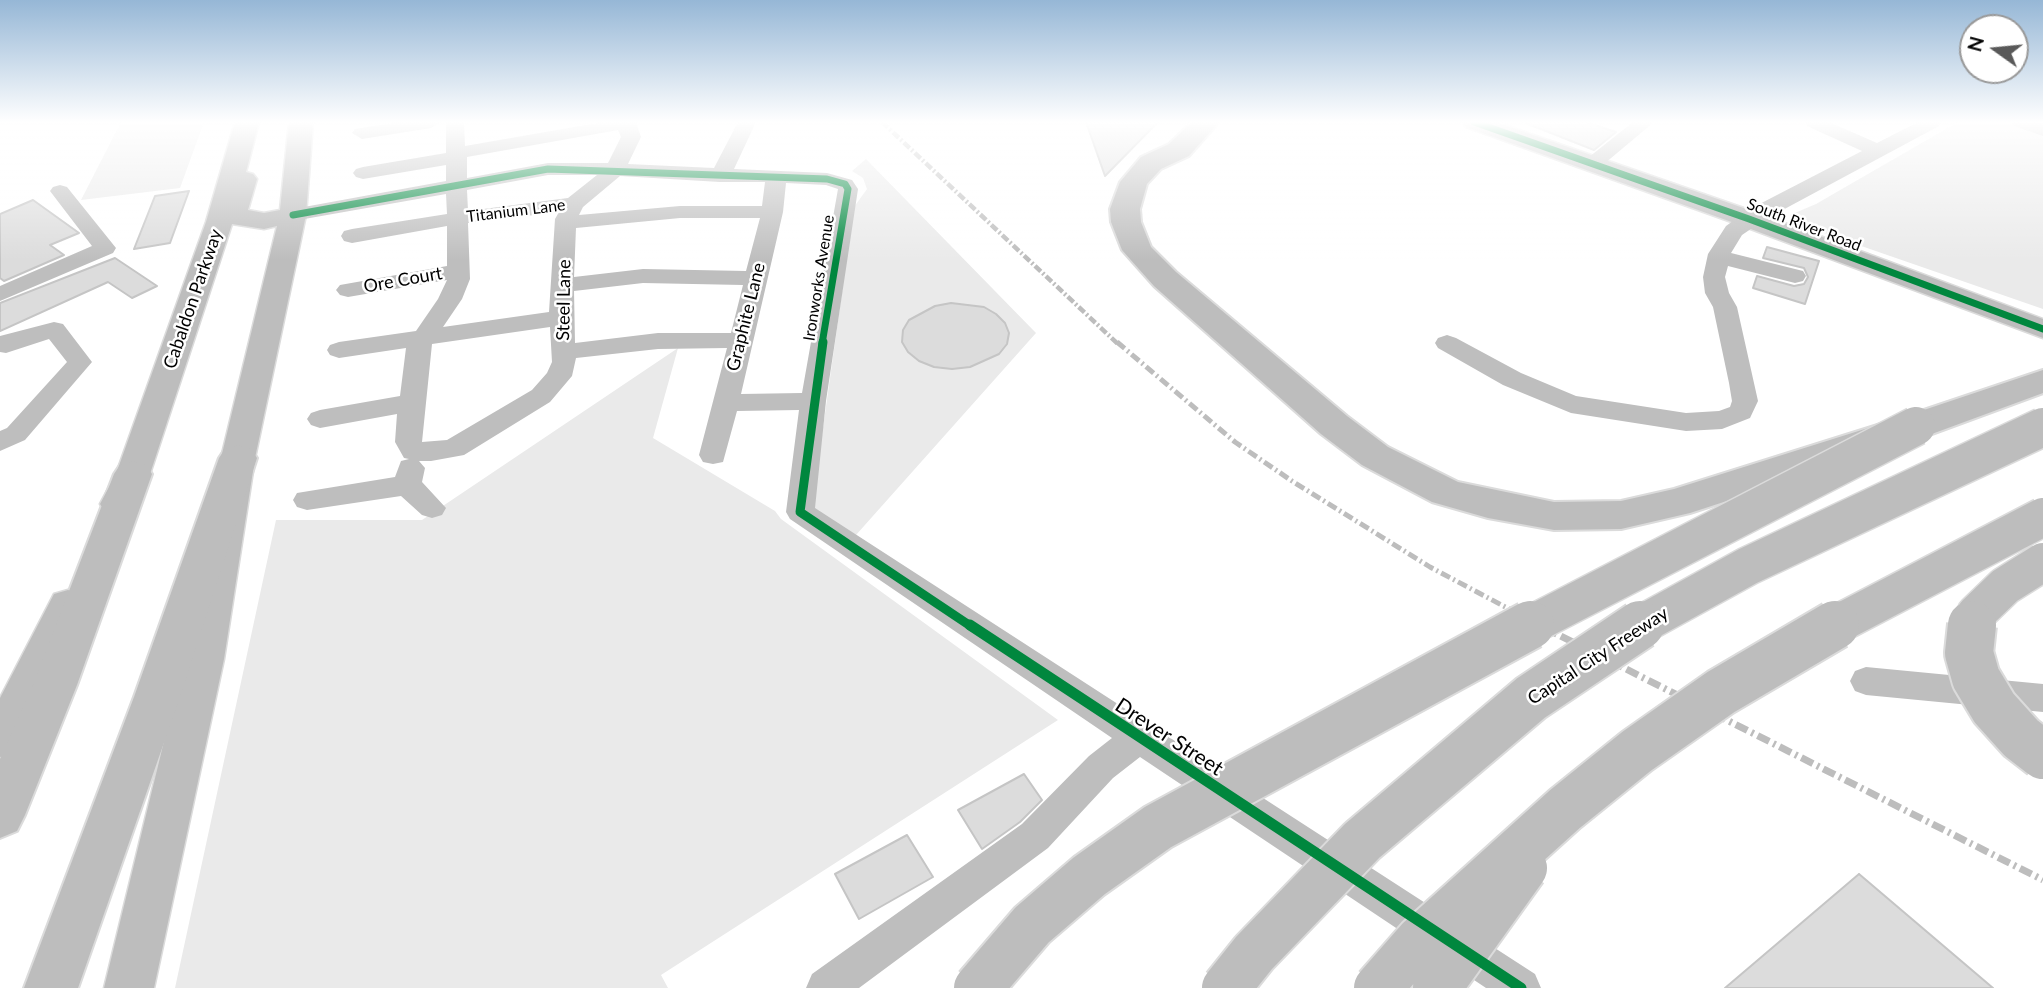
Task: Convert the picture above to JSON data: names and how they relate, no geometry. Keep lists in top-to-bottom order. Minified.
{"streets":{"highway":["Capital City Freeway"],"main road":["South River Road","Cabaldon Parkway"],"street":["Titanium Lane","Ironworks Avenue","Ore Court","Steel Lane","Graphite Lane","Drever Street"]},"crossings":[["Titanium Lane","Steel Lane"],["Titanium Lane","Graphite Lane"],["Ironworks Avenue","Graphite Lane"],["Ironworks Avenue","Drever Street"]],"north":"left"}
